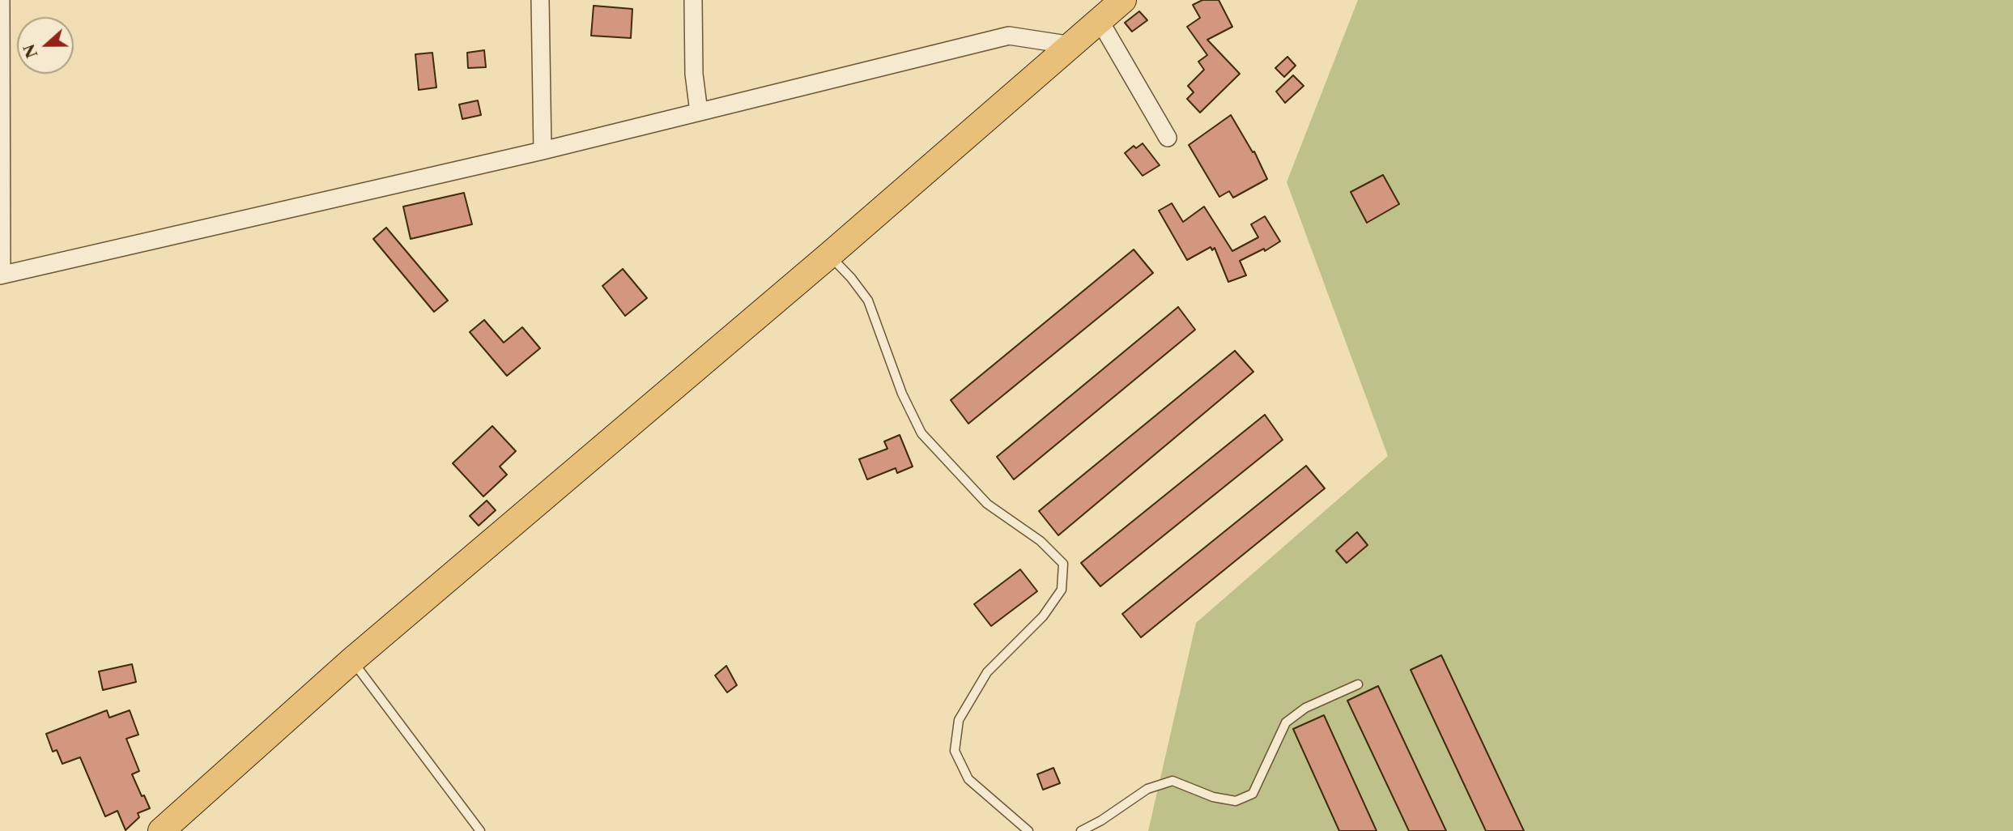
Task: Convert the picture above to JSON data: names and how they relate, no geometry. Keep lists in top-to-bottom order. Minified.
{"north":"left"}
